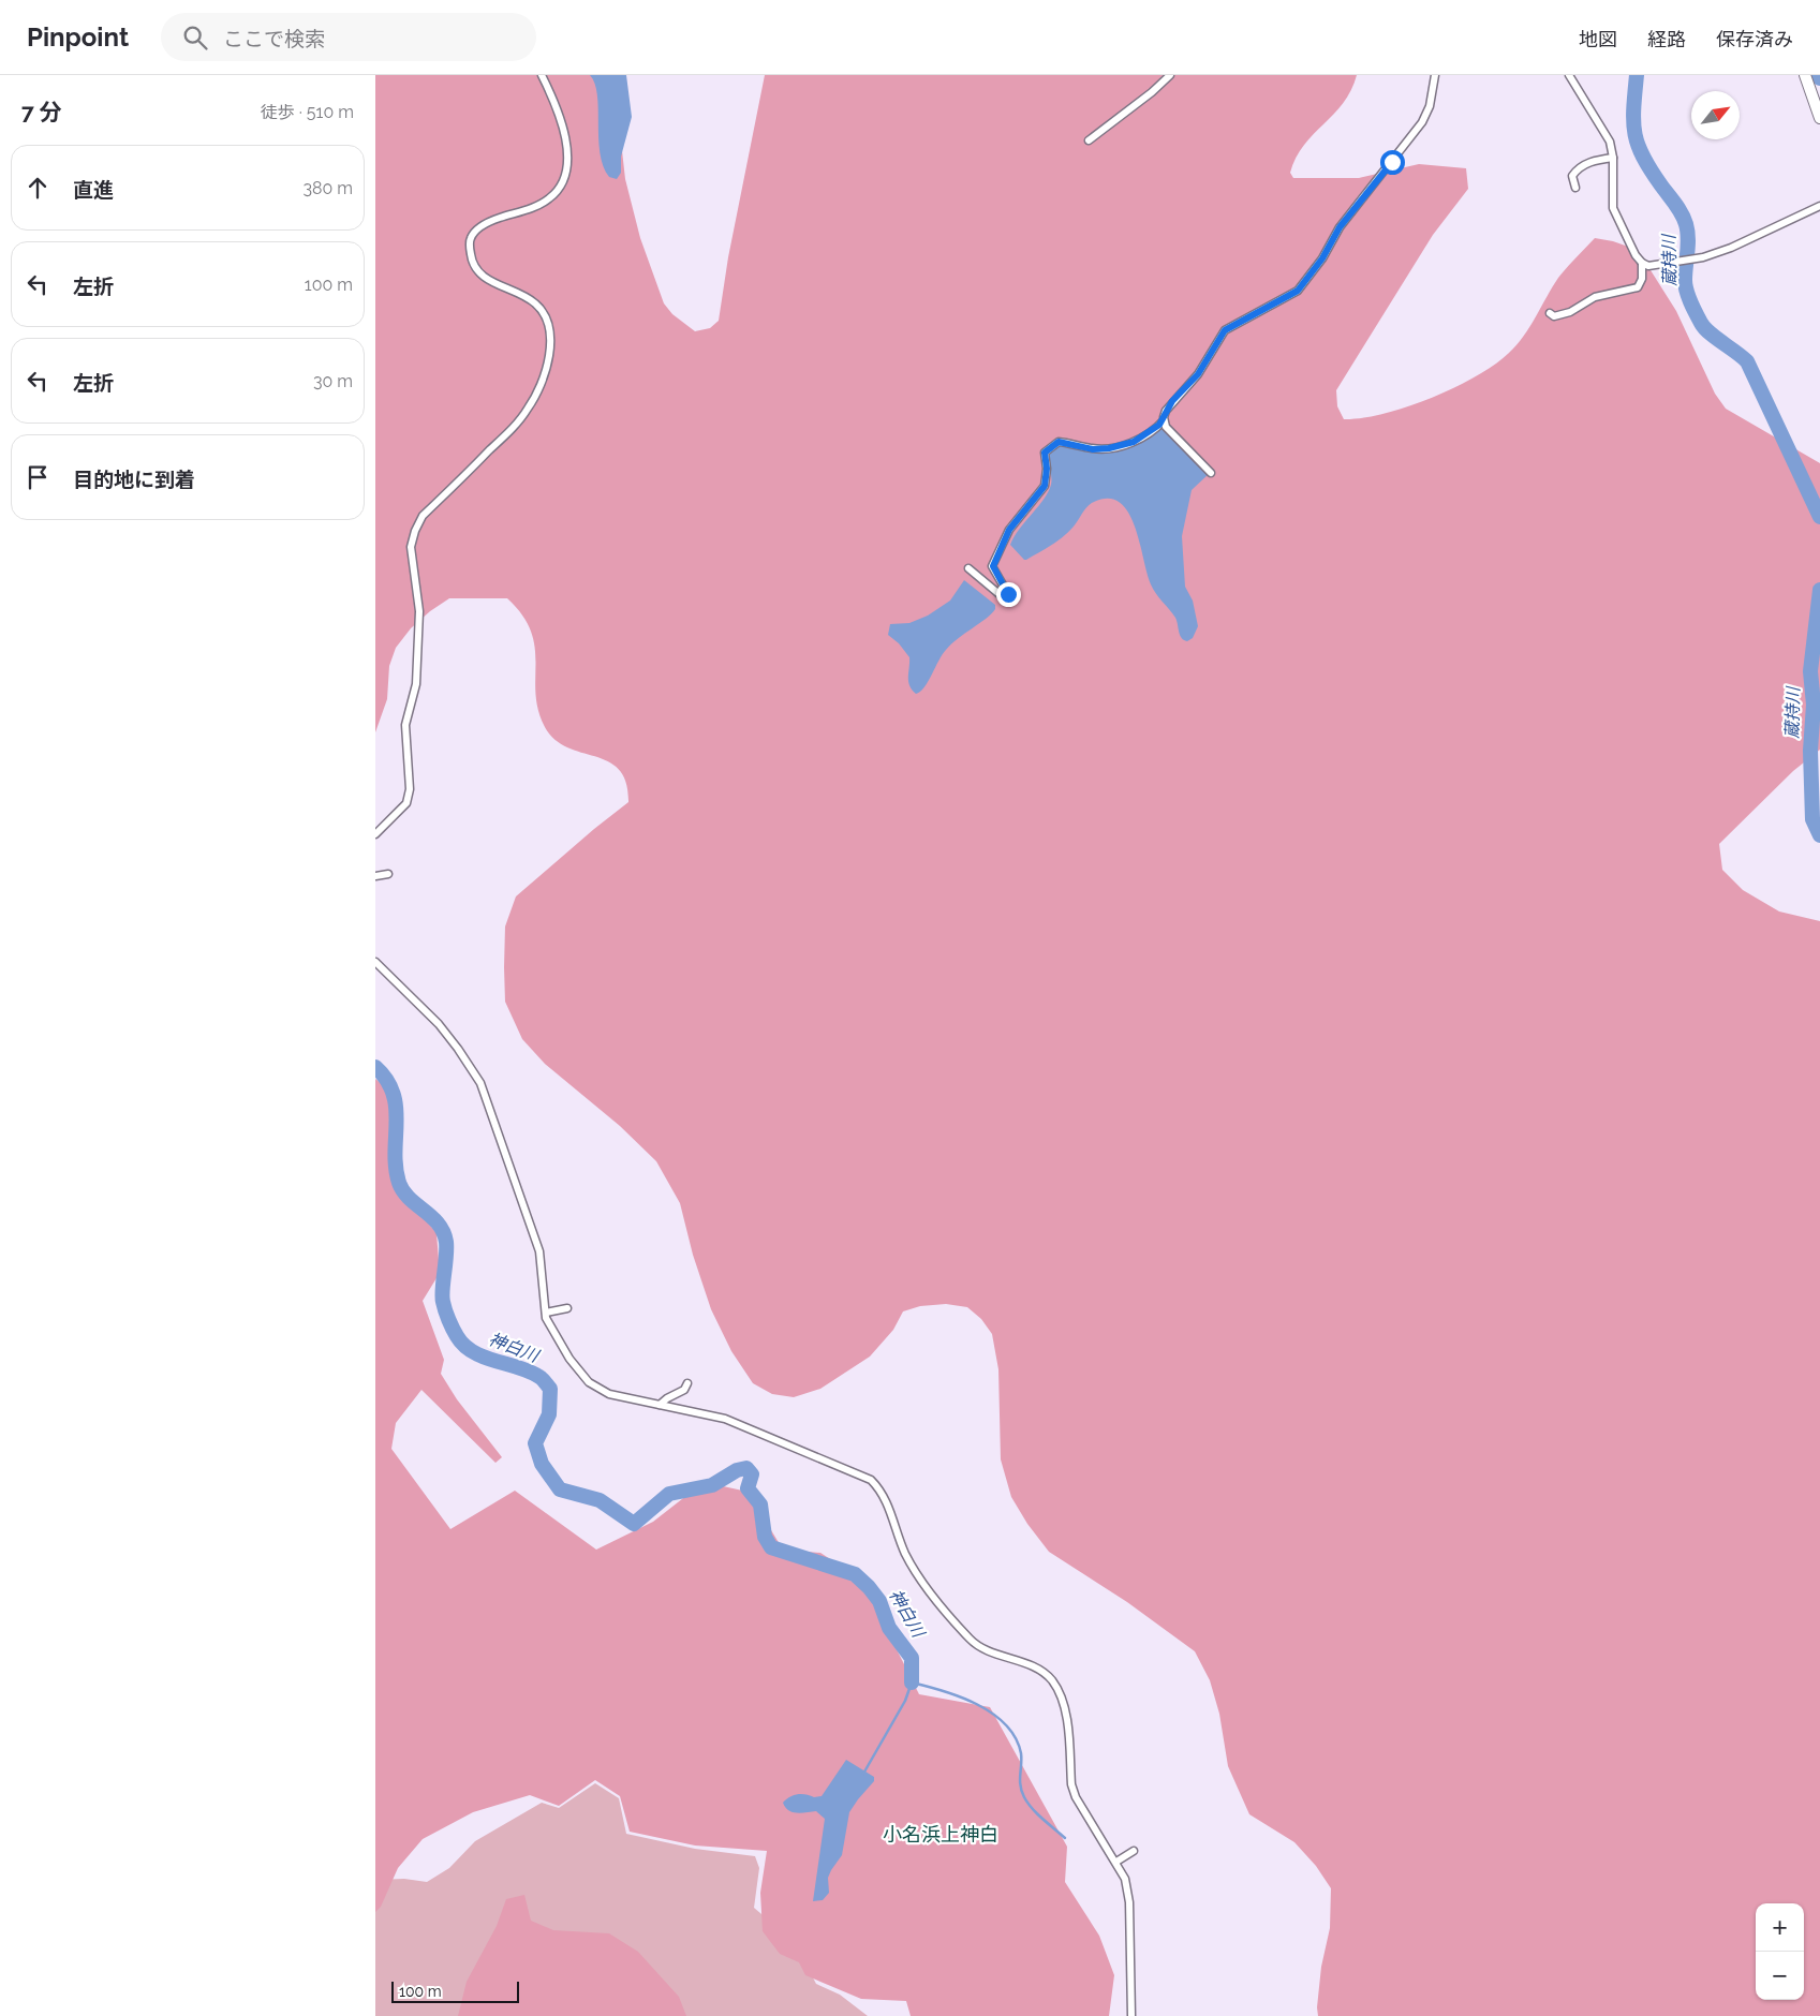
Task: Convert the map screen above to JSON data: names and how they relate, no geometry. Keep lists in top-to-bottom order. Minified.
{"districts":["小名浜上神白"],"water":["蔵持川","神白川"],"scale_bar":"100 m","north":"top right","page":{"header":"Pinpoint","search":"ここで検索","nav":["地図","経路","保存済み"],"heading":["7 分","徒歩 · 510 m"],"list":[["直進","380 m"],["左折","100 m"],["左折","30 m"],"目的地に到着"],"map_buttons":["+","−"],"scale":"100 m"}}
